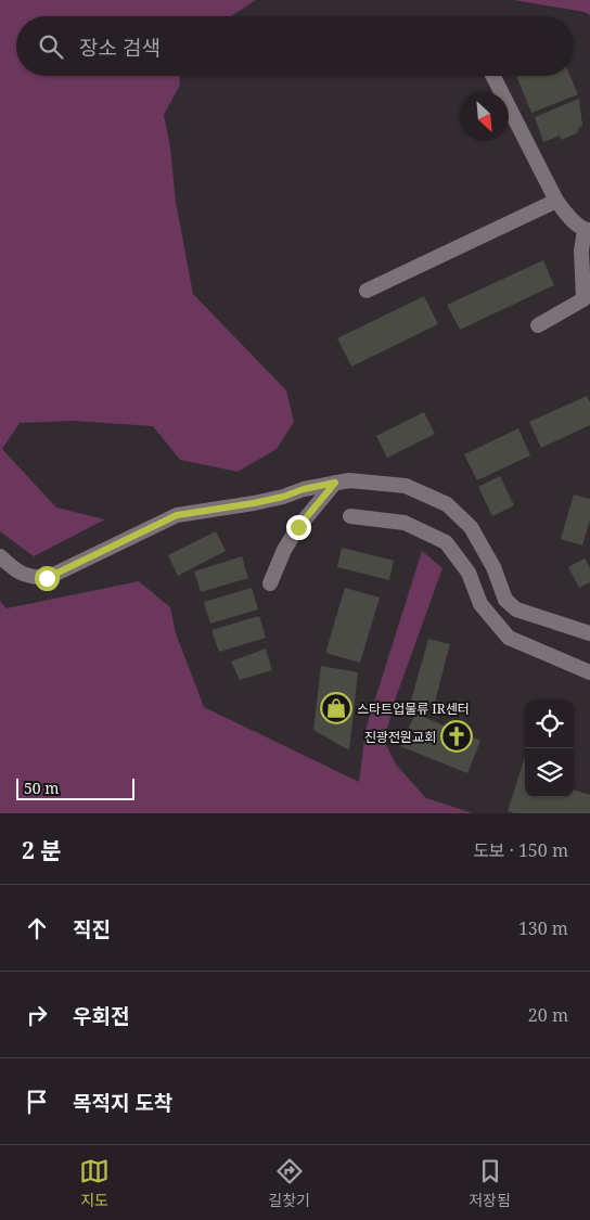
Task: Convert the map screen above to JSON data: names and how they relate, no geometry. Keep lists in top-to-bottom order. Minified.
{"places":{"shop":["스타트업물류 IR센터"],"church":["진광전원교회"]},"scale_bar":"50 m","north":"bottom right","page":{"search":"장소 검색","scale":"50 m","heading":["2 분","도보 · 150 m"],"list":[["직진","130 m"],["우회전","20 m"],"목적지 도착"],"nav":["지도","길찾기","저장됨"]}}
